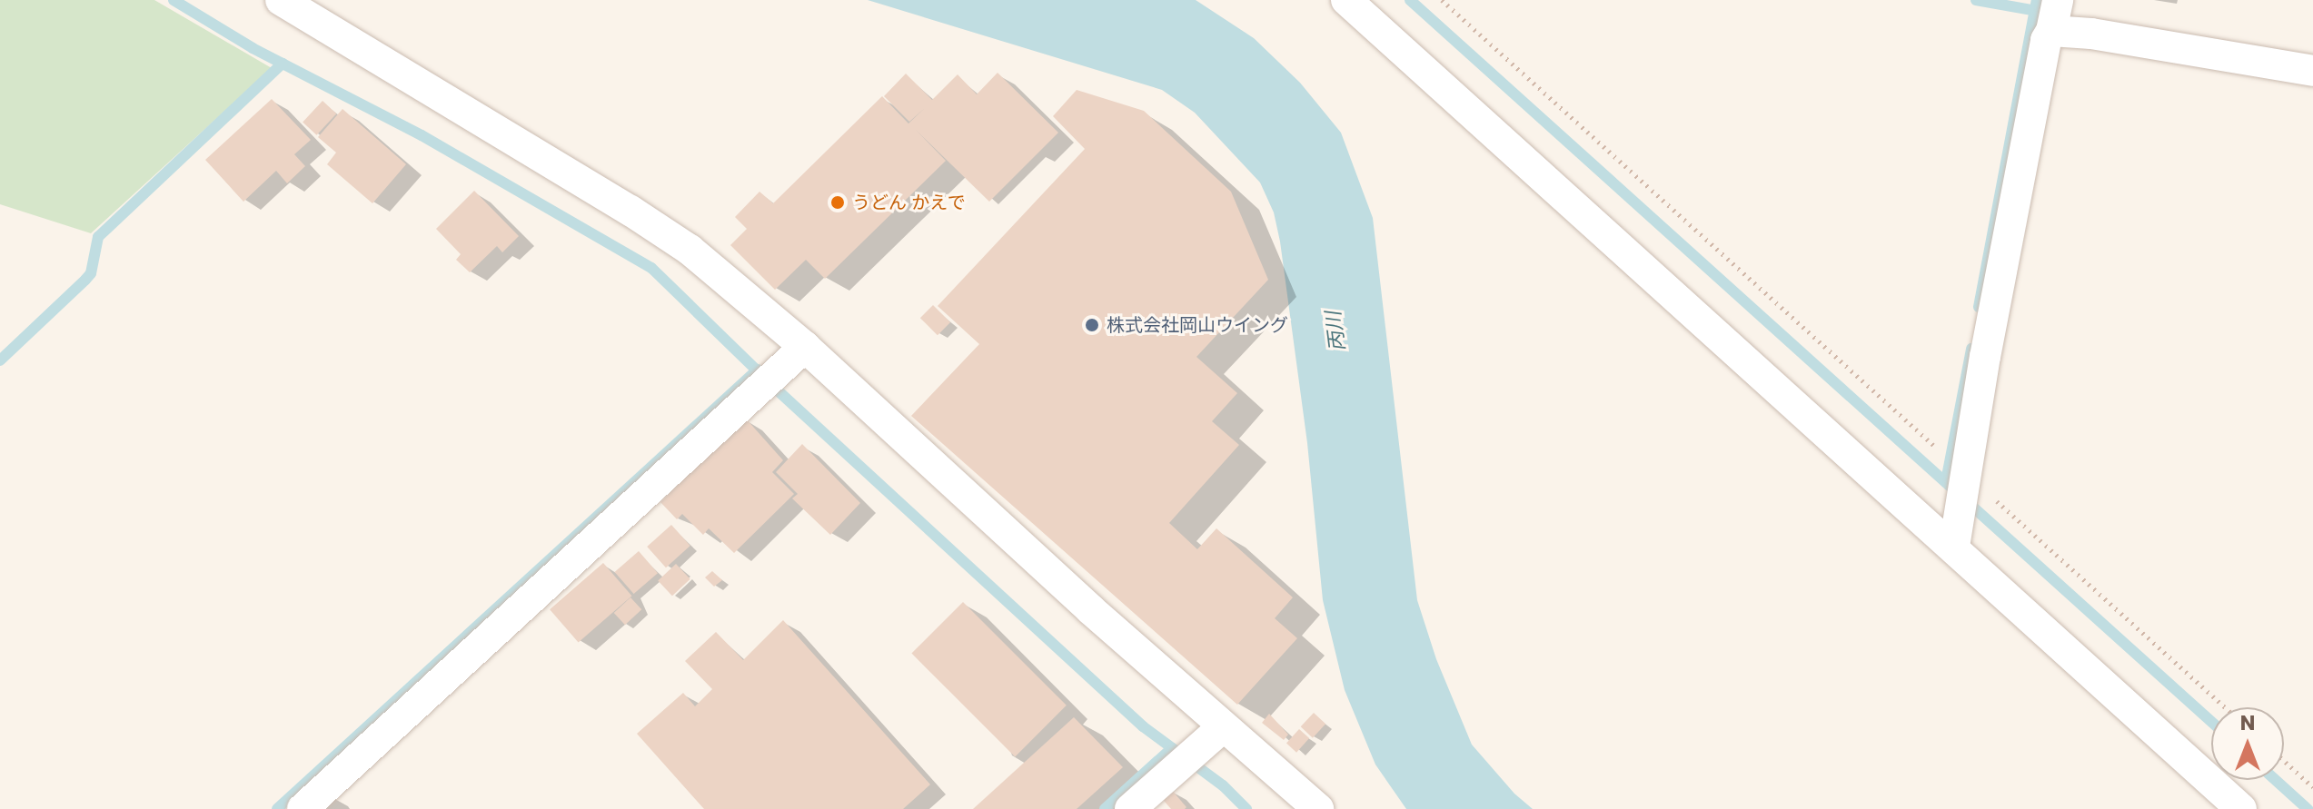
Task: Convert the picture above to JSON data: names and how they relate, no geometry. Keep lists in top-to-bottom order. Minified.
{"water":["丙川"],"places":["うどん かえで","株式会社岡山ウイング"],"north":"top"}
